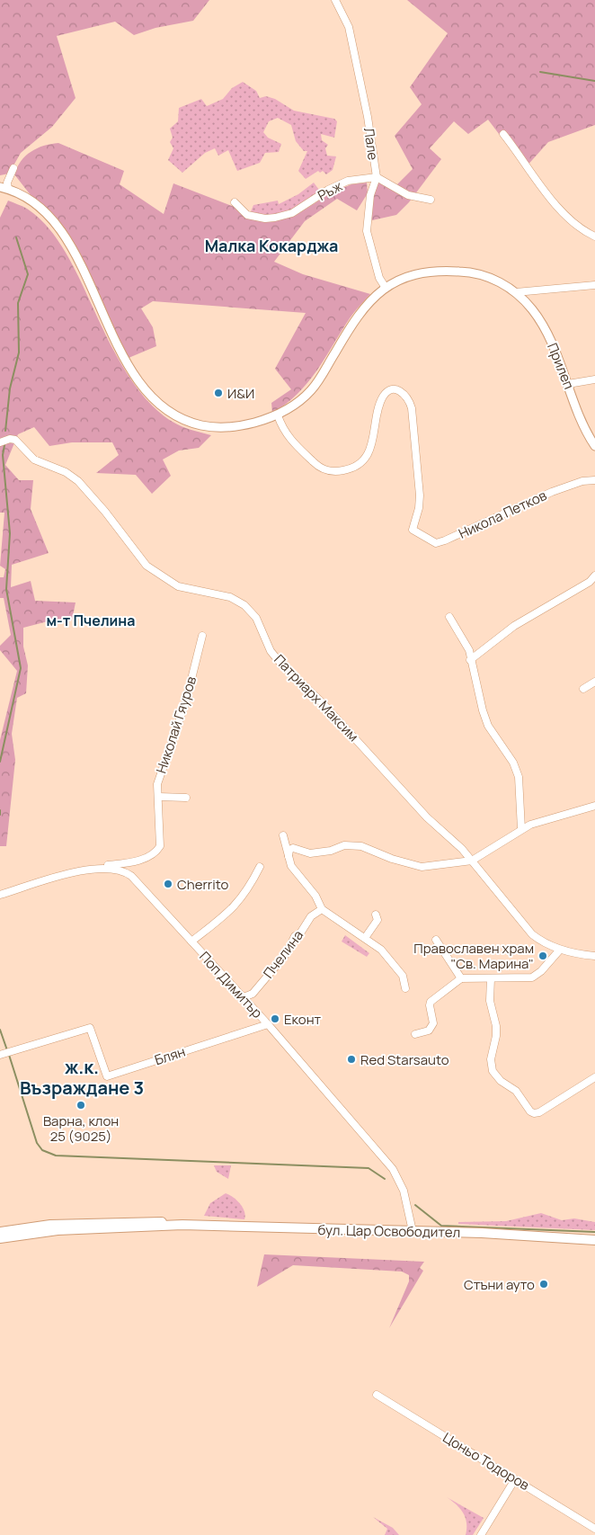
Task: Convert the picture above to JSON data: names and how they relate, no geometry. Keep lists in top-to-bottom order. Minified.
{"streets":{"main road":["бул. Цар Освободител"],"street":["Лале","Ръж","Прилеп","Никола Петков","Патриарх Максим","Николай Гяуров","Пчелина","Поп Димитър","Блян","Цоньо Тодоров"]},"crossings":[["Лале","Ръж"],["Лале","Прилеп"],["Прилеп","Никола Петков"],["Николай Гяуров","Поп Димитър"],["Пчелина","Поп Димитър"],["Поп Димитър","Блян"],["Поп Димитър","бул. Цар Освободител"]],"districts":["Малка Кокарджа","м-т Пчелина","ж.к. Възраждане 3"],"places":["И&И","Cherrito","Православен храм \"Св. Марина\"","Еконт","Red Starsauto","Варна, клон 25 (9025)","Стъни ауто"]}
